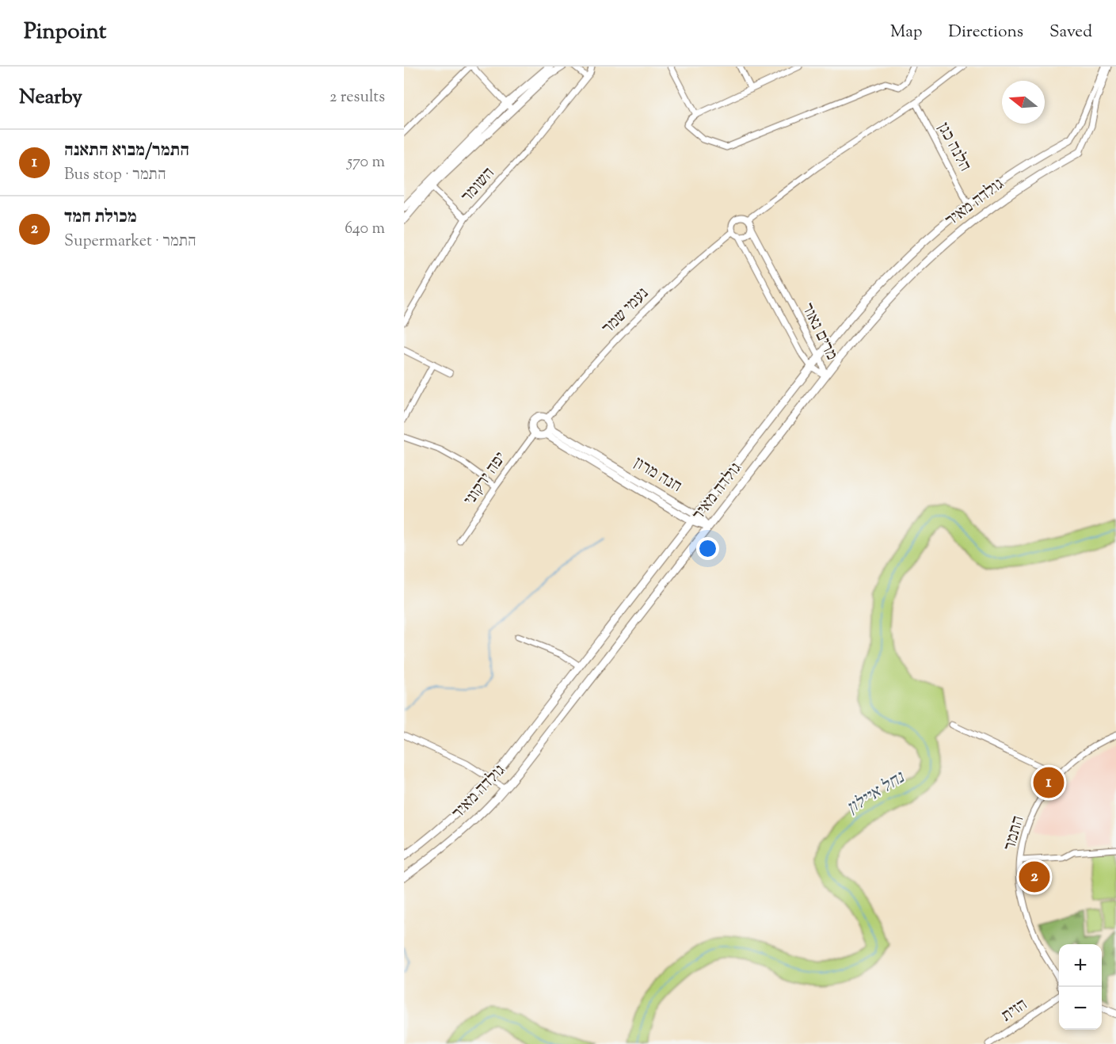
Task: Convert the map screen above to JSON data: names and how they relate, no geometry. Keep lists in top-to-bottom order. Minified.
{"streets":{"main road":["גולדה מאיר","חנה מרון"],"street":["הלנה כגן","השומר","נעמי שמר","מרים נאור","יפה ירקוני","התמר","הזית"]},"crossings":[["הלנה כגן","גולדה מאיר"],["גולדה מאיר","מרים נאור"],["גולדה מאיר","חנה מרון"],["נעמי שמר","מרים נאור"],["נעמי שמר","חנה מרון"],["נעמי שמר","יפה ירקוני"],["חנה מרון","יפה ירקוני"]],"water":["נחל איילון"],"north":"left","page":{"header":"Pinpoint","nav":["Map","Directions","Saved"],"heading":["Nearby","2 results"],"list":[{"mark":"1","name":"התמר/מבוא התאנה","note":"Bus stop · התמר","value":"570 m"},{"mark":"2","name":"מכולת חמד","note":"Supermarket · התמר","value":"640 m"}],"pins":["1","2"],"map_buttons":["+","−"]}}
